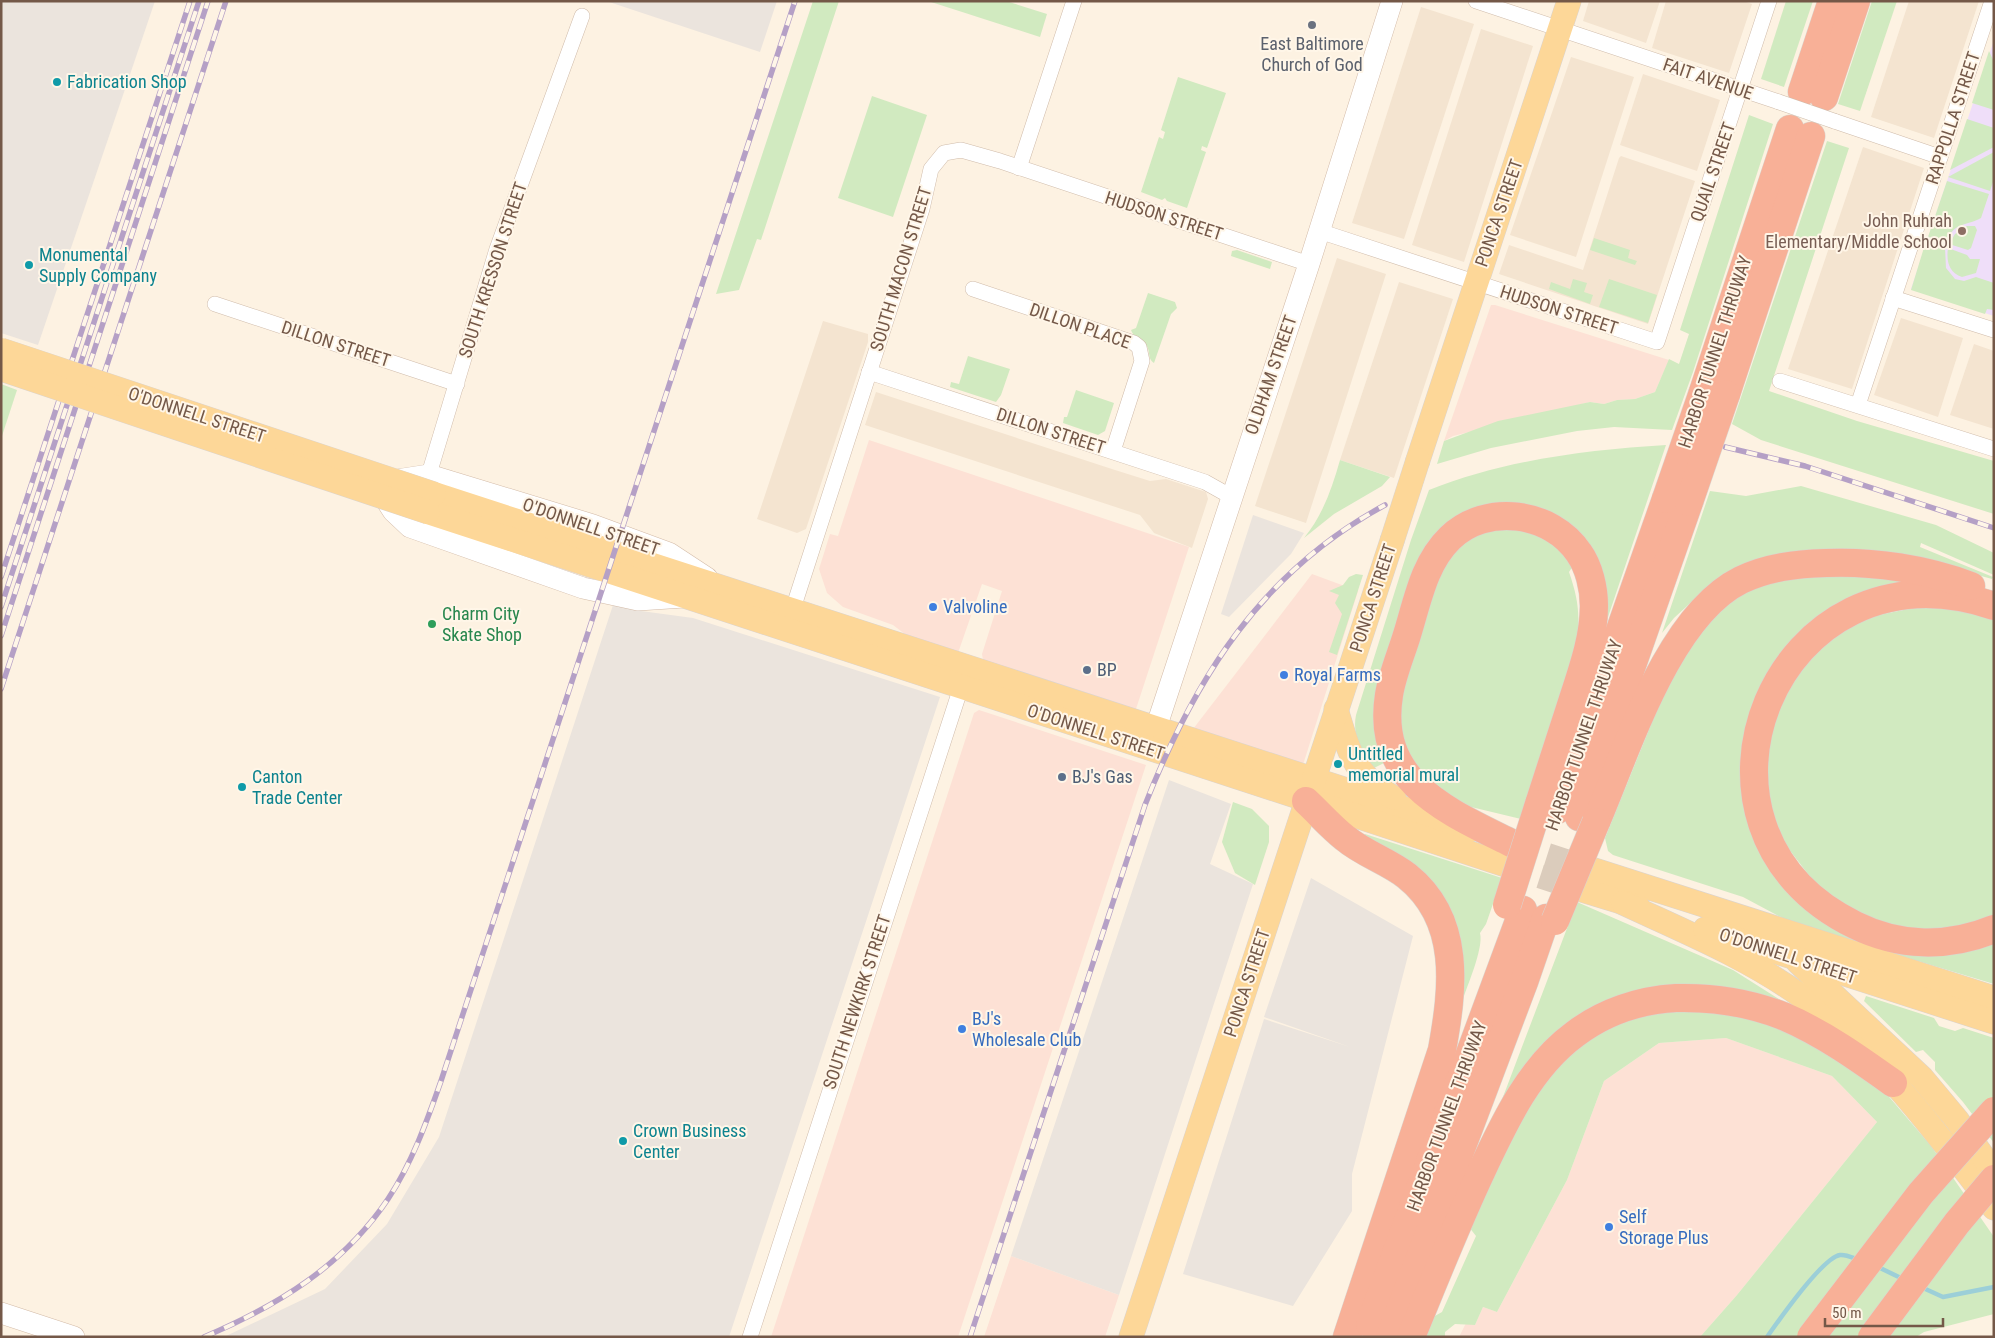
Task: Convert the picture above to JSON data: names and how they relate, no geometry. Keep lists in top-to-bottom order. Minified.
{"streets":{"highway":["HARBOR TUNNEL THRUWAY"],"main road":["PONCA STREET","O'DONNELL STREET"],"street":["FAIT AVENUE","RAPPOLLA STREET","QUAIL STREET","HUDSON STREET","SOUTH MACON STREET","SOUTH KRESSON STREET","DILLON PLACE","DILLON STREET","OLDHAM STREET","SOUTH NEWKIRK STREET"]},"crossings":[["FAIT AVENUE","RAPPOLLA STREET"],["FAIT AVENUE","QUAIL STREET"],["FAIT AVENUE","PONCA STREET"],["QUAIL STREET","HUDSON STREET"],["PONCA STREET","HUDSON STREET"],["PONCA STREET","O'DONNELL STREET"],["HUDSON STREET","SOUTH MACON STREET"],["HUDSON STREET","OLDHAM STREET"],["SOUTH MACON STREET","DILLON STREET"],["SOUTH MACON STREET","O'DONNELL STREET"],["SOUTH KRESSON STREET","DILLON STREET"],["SOUTH KRESSON STREET","O'DONNELL STREET"],["DILLON PLACE","DILLON STREET"],["DILLON STREET","OLDHAM STREET"],["OLDHAM STREET","O'DONNELL STREET"],["O'DONNELL STREET","SOUTH NEWKIRK STREET"]],"places":["East Baltimore Church of God","Fabrication Shop","John Ruhrah Elementary/Middle School","Monumental Supply Company","Valvoline","Charm City Skate Shop","BP","Royal Farms","Untitled memorial mural","BJ's Gas","Canton Trade Center","BJ's Wholesale Club","Crown Business Center","Self Storage Plus"],"scale_bar":"50 m"}
